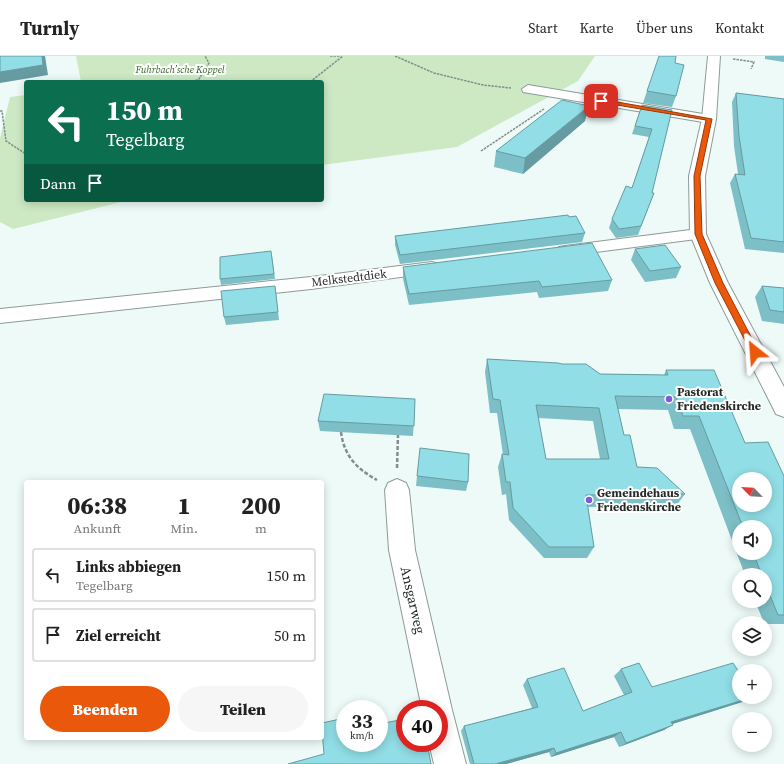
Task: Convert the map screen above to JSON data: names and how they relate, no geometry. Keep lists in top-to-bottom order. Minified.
{"streets":{"street":["Melkstedtdiek","Ansgarweg"]},"parks":["Fuhrbach’sche Koppel"],"places":["Pastorat Friedenskirche","Gemeindehaus Friedenskirche"],"north":"top left","page":{"header":"Turnly","nav":["Start","Karte","Über uns","Kontakt"],"turn":["150 m","Tegelbarg"],"then":"Dann","map_buttons":["+","−"],"eta":["06:38","Ankunft","1","Min.","200","m"],"list":[{"name":"Links abbiegen","note":"Tegelbarg","value":"150 m"},{"name":"Ziel erreicht","value":"50 m"}],"buttons":["Beenden","Teilen"],"speed":"33 km/h","limit":"40"}}
